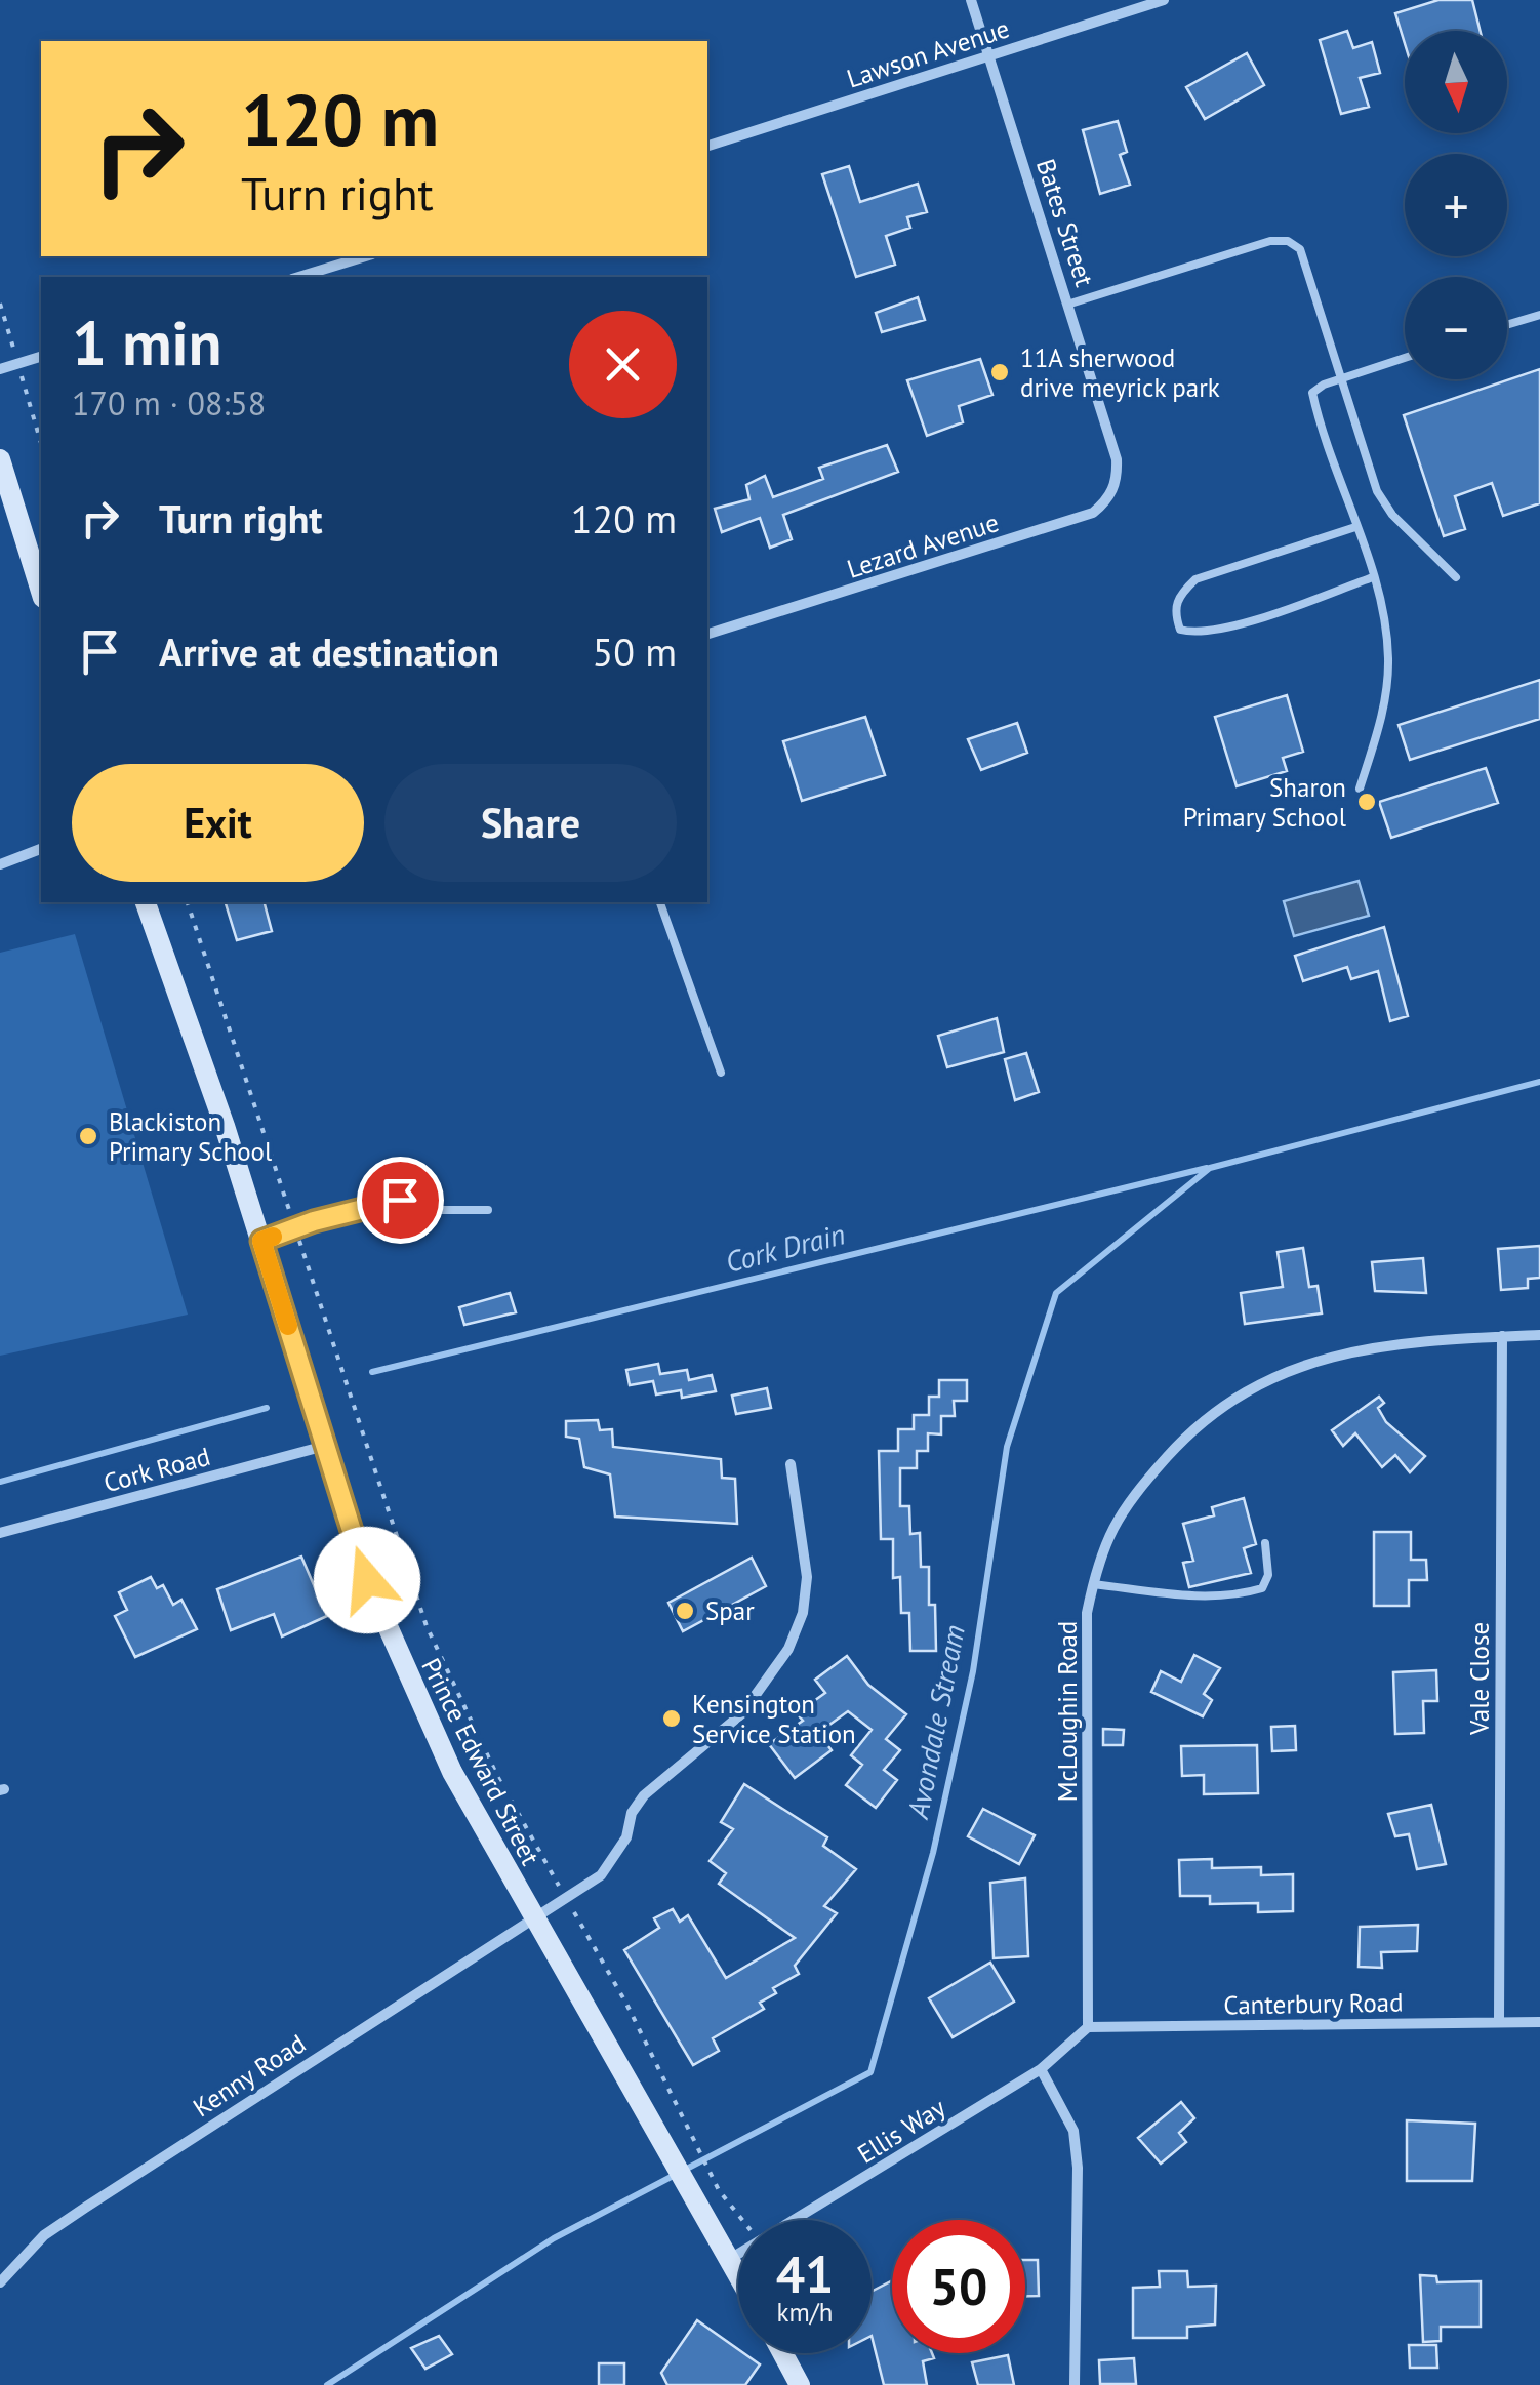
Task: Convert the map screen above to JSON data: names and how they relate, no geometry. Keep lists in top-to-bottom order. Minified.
{"streets":{"main road":["Prince Edward Street"],"street":["Lawson Avenue","Bates Street","Lezard Avenue","Cork Road","Vale Close","McLoughin Road","Canterbury Road","Kenny Road","Ellis Way"]},"crossings":[["Lawson Avenue","Bates Street"],["Bates Street","Lezard Avenue"],["Cork Road","Prince Edward Street"],["Vale Close","McLoughin Road"],["Vale Close","Canterbury Road"],["McLoughin Road","Canterbury Road"],["McLoughin Road","Ellis Way"],["Prince Edward Street","Kenny Road"],["Prince Edward Street","Ellis Way"],["Canterbury Road","Ellis Way"]],"water":["Cork Drain","Avondale Stream"],"places":["11A sherwood drive meyrick park","Sharon Primary School","Blackiston Primary School","Spar","Kensington Service Station"],"north":"bottom","page":{"map_buttons":["+","−"],"turn":["120 m","Turn right"],"heading":["1 min","170 m · 08:58"],"list":[{"name":"Turn right","value":"120 m"},{"name":"Arrive at destination","value":"50 m"}],"buttons":["Exit","Share"],"speed":"41 km/h","limit":"50"}}
